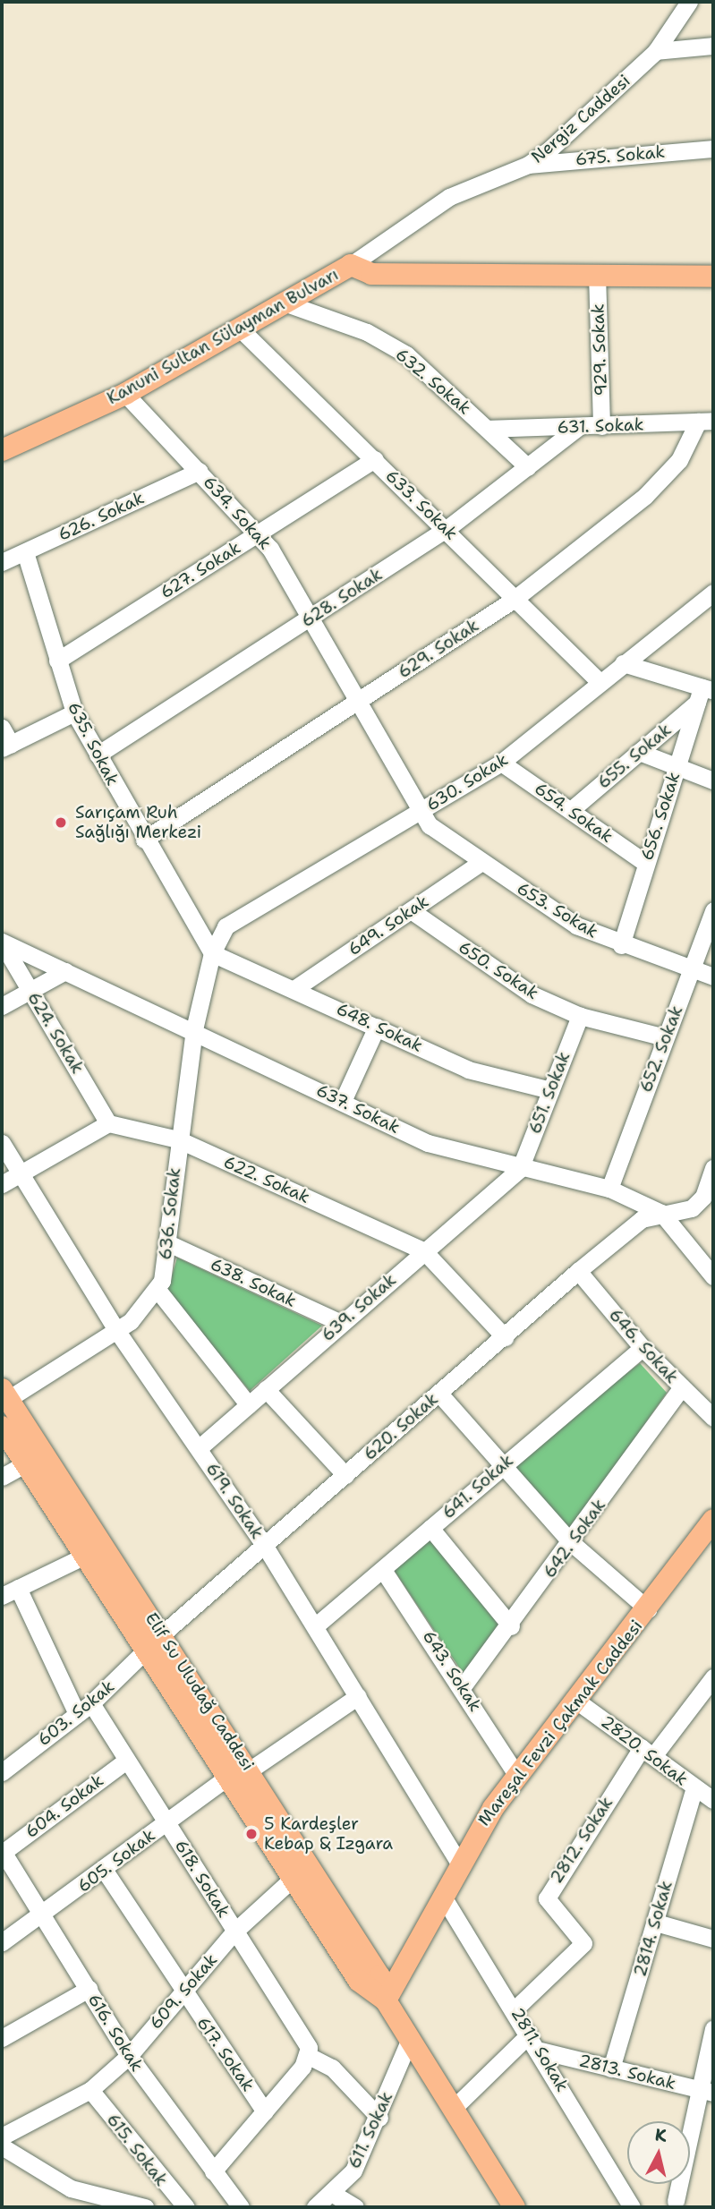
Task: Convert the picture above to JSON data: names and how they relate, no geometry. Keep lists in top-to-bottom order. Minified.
{"streets":{"main road":["Kanuni Sultan Sülayman Bulvarı","Elif Su Uludağ Caddesi","Mareşal Fevzi Çakmak Caddesi"],"street":["Nergiz Caddesi","675. Sokak","929. Sokak","632. Sokak","631. Sokak","633. Sokak","634. Sokak","626. Sokak","627. Sokak","628. Sokak","629. Sokak","635. Sokak","655. Sokak","630. Sokak","654. Sokak","656. Sokak","653. Sokak","649. Sokak","650. Sokak","648. Sokak","624. Sokak","652. Sokak","651. Sokak","637. Sokak","622. Sokak","636. Sokak","638. Sokak","639. Sokak","646. Sokak","620. Sokak","641. Sokak","619. Sokak","642. Sokak","643. Sokak","603. Sokak","2820. Sokak","604. Sokak","2812. Sokak","605. Sokak","618. Sokak","2814. Sokak","609. Sokak","616. Sokak","2811. Sokak","617. Sokak","2813. Sokak","611. Sokak","615. Sokak"]},"crossings":[["Nergiz Caddesi","675. Sokak"],["Nergiz Caddesi","Kanuni Sultan Sülayman Bulvarı"],["Kanuni Sultan Sülayman Bulvarı","929. Sokak"],["Kanuni Sultan Sülayman Bulvarı","632. Sokak"],["Kanuni Sultan Sülayman Bulvarı","633. Sokak"],["Kanuni Sultan Sülayman Bulvarı","634. Sokak"],["929. Sokak","631. Sokak"],["632. Sokak","631. Sokak"],["632. Sokak","628. Sokak"],["631. Sokak","628. Sokak"],["631. Sokak","629. Sokak"],["633. Sokak","627. Sokak"],["633. Sokak","628. Sokak"],["633. Sokak","629. Sokak"],["633. Sokak","630. Sokak"],["634. Sokak","626. Sokak"],["634. Sokak","627. Sokak"],["634. Sokak","628. Sokak"],["634. Sokak","629. Sokak"],["634. Sokak","630. Sokak"],["634. Sokak","653. Sokak"],["626. Sokak","635. Sokak"],["627. Sokak","635. Sokak"],["628. Sokak","635. Sokak"],["629. Sokak","635. Sokak"],["635. Sokak","630. Sokak"],["635. Sokak","648. Sokak"],["635. Sokak","636. Sokak"],["655. Sokak","654. Sokak"],["655. Sokak","656. Sokak"],["630. Sokak","654. Sokak"],["630. Sokak","653. Sokak"],["630. Sokak","648. Sokak"],["630. Sokak","636. Sokak"],["654. Sokak","656. Sokak"],["656. Sokak","653. Sokak"],["653. Sokak","649. Sokak"],["653. Sokak","652. Sokak"],["649. Sokak","650. Sokak"],["649. Sokak","648. Sokak"],["650. Sokak","652. Sokak"],["650. Sokak","651. Sokak"],["648. Sokak","651. Sokak"],["648. Sokak","636. Sokak"],["624. Sokak","637. Sokak"],["624. Sokak","622. Sokak"],["652. Sokak","637. Sokak"],["651. Sokak","637. Sokak"],["651. Sokak","639. Sokak"],["637. Sokak","636. Sokak"],["637. Sokak","639. Sokak"],["637. Sokak","620. Sokak"],["622. Sokak","636. Sokak"],["622. Sokak","639. Sokak"],["622. Sokak","620. Sokak"],["636. Sokak","638. Sokak"],["638. Sokak","639. Sokak"],["639. Sokak","619. Sokak"],["646. Sokak","620. Sokak"],["646. Sokak","641. Sokak"],["646. Sokak","642. Sokak"],["620. Sokak","619. Sokak"],["620. Sokak","Elif Su Uludağ Caddesi"],["620. Sokak","603. Sokak"],["641. Sokak","619. Sokak"],["641. Sokak","643. Sokak"],["619. Sokak","Mareşal Fevzi Çakmak Caddesi"],["619. Sokak","605. Sokak"],["642. Sokak","643. Sokak"],["643. Sokak","Mareşal Fevzi Çakmak Caddesi"],["Elif Su Uludağ Caddesi","603. Sokak"],["Elif Su Uludağ Caddesi","Mareşal Fevzi Çakmak Caddesi"],["Elif Su Uludağ Caddesi","605. Sokak"],["Elif Su Uludağ Caddesi","609. Sokak"],["Elif Su Uludağ Caddesi","611. Sokak"],["603. Sokak","618. Sokak"],["Mareşal Fevzi Çakmak Caddesi","2820. Sokak"],["Mareşal Fevzi Çakmak Caddesi","2811. Sokak"],["2820. Sokak","2812. Sokak"],["2820. Sokak","2814. Sokak"],["604. Sokak","618. Sokak"],["604. Sokak","616. Sokak"],["2812. Sokak","2811. Sokak"],["605. Sokak","618. Sokak"],["605. Sokak","616. Sokak"],["605. Sokak","617. Sokak"],["618. Sokak","609. Sokak"],["2814. Sokak","2813. Sokak"],["609. Sokak","616. Sokak"],["609. Sokak","617. Sokak"],["609. Sokak","615. Sokak"],["2811. Sokak","2813. Sokak"]],"places":["Sarıçam Ruh Sağlığı Merkezi","5 Kardeşler Kebap & Izgara"],"north":"top"}
